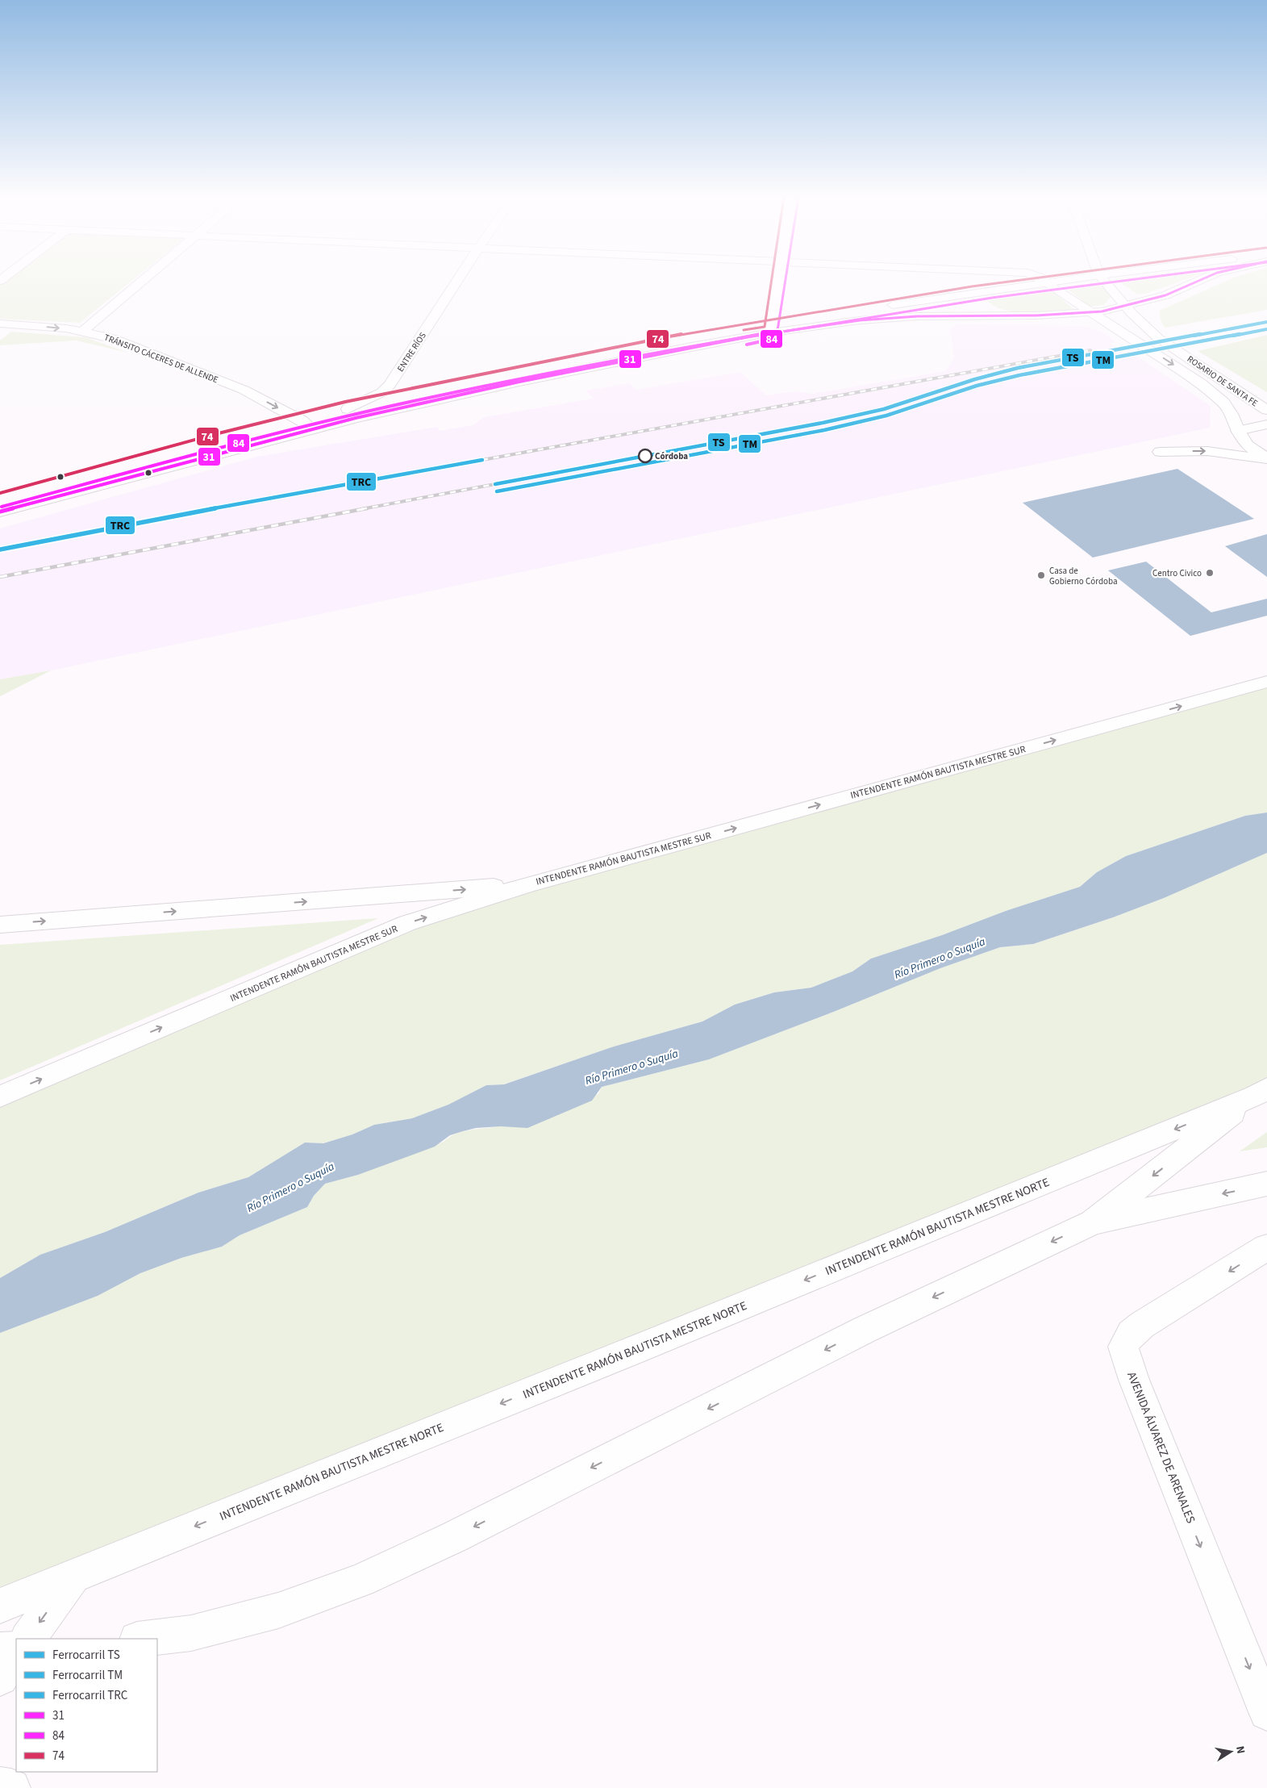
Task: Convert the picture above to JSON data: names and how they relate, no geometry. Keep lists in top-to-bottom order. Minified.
{"streets":{"main road":["ENTRE RÍOS","TRÁNSITO CÁCERES DE ALLENDE","ROSARIO DE SANTA FE","INTENDENTE RAMÓN BAUTISTA MESTRE SUR","INTENDENTE RAMÓN BAUTISTA MESTRE NORTE","AVENIDA ÁLVAREZ DE ARENALES"]},"one_way":["TRÁNSITO CÁCERES DE ALLENDE","AVENIDA ÁLVAREZ DE ARENALES"],"water":["Río Primero o Suquía"],"places":["Córdoba","Centro Civico","Casa de Gobierno Córdoba"],"lines":["transit line 31","transit line 84","transit line 74","rail line TS","rail line TM","rail line TRC"],"legend":["Ferrocarril TS","Ferrocarril TM","Ferrocarril TRC","31","84","74"],"north":"right"}
